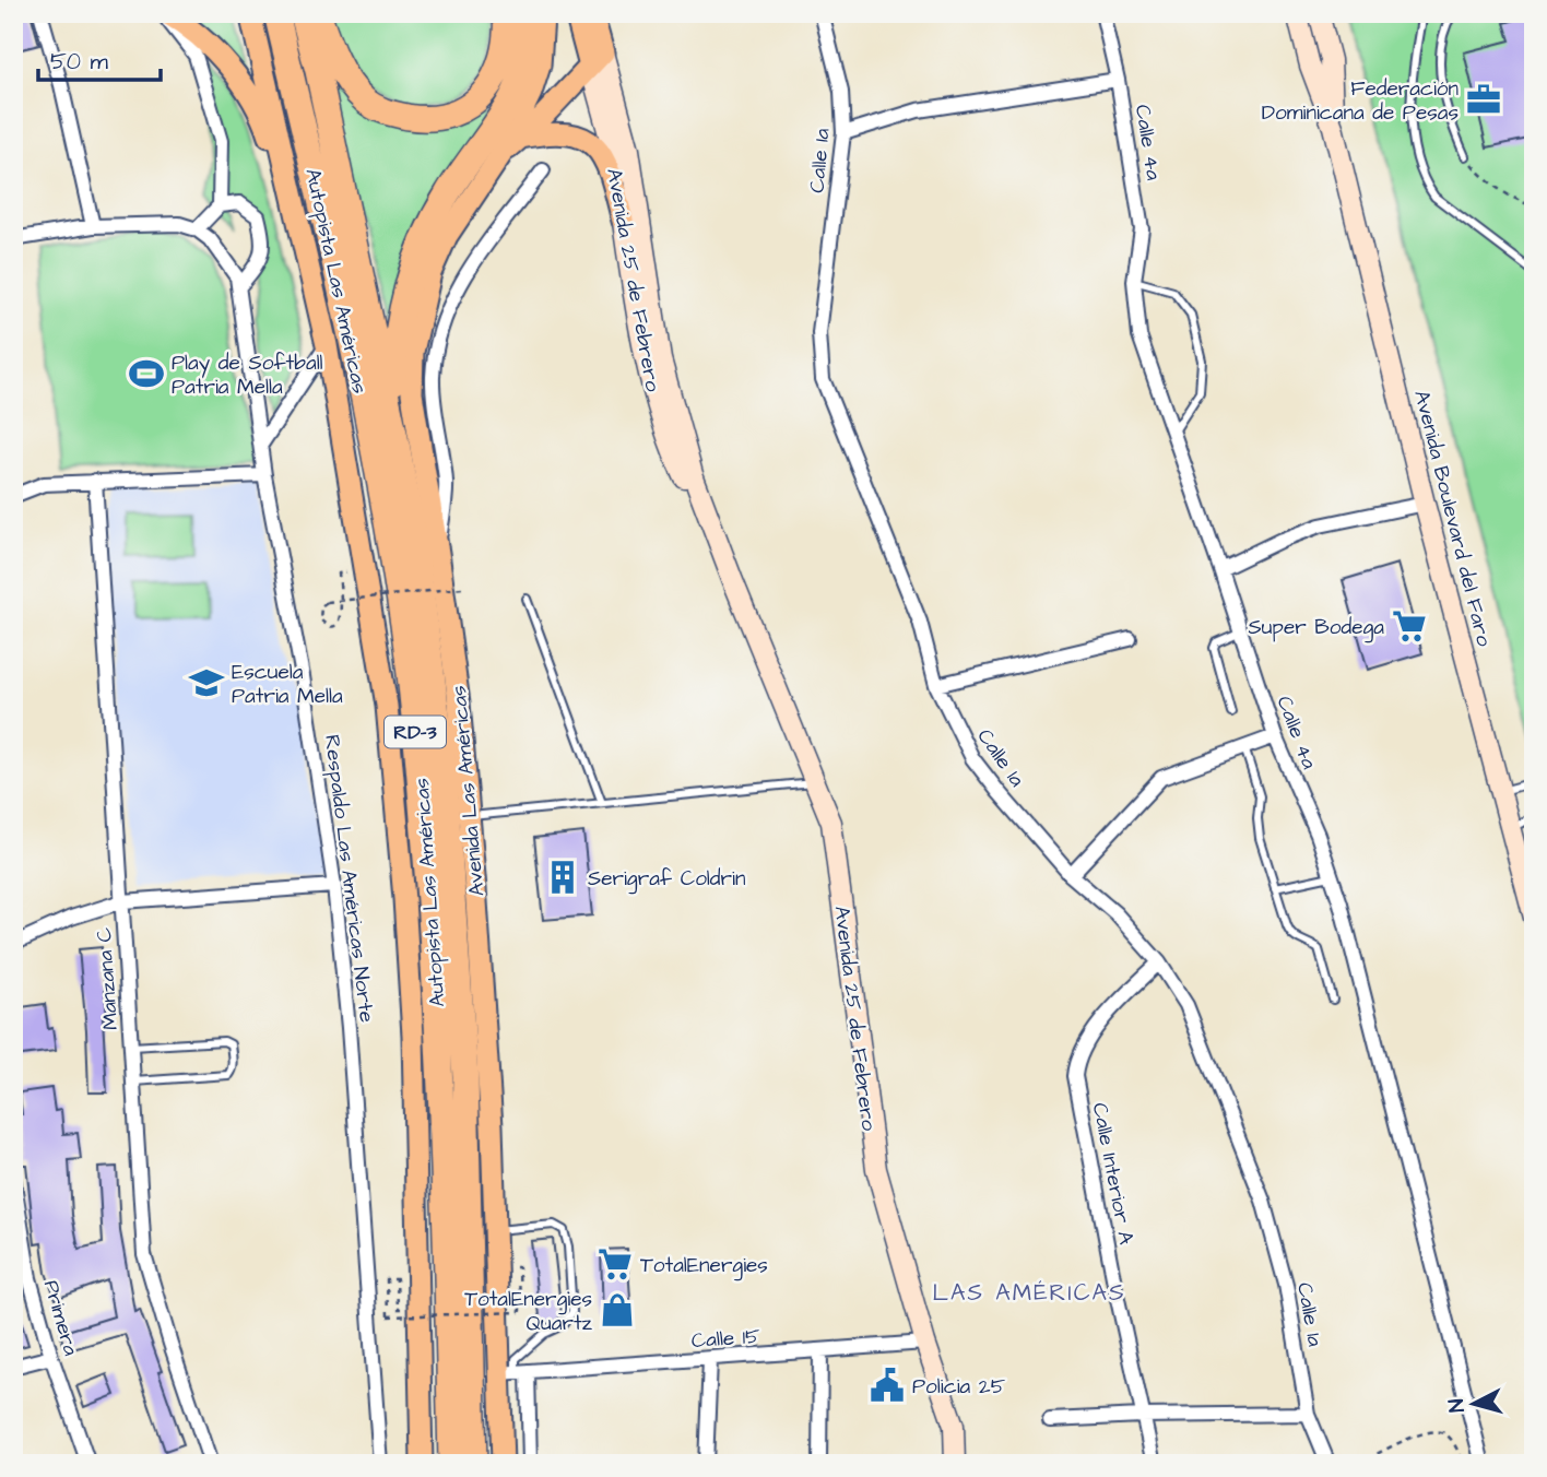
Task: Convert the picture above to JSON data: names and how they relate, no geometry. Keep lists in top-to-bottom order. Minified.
{"streets":{"highway":["Autopista Las Américas","RD-3"],"main road":["Avenida 25 de Febrero","Avenida Boulevard del Faro","Avenida Las Américas"],"street":["Calle 4a","Calle 1a","Respaldo Las Américas Norte","Manzana C","Calle Interior A","Primera","Calle 15"]},"crossings":[["Calle 1a","Calle Interior A"],["Avenida 25 de Febrero","Calle 15"],["Avenida Las Américas","Calle 15"]],"districts":["LAS AMÉRICAS"],"places":{"office":["Federación Dominicana de Pesas"],"sports":["Play de Softball Patria Mella"],"supermarket":["Super Bodega","TotalEnergies"],"school or university":["Escuela Patria Mella"],"building":["Serigraf Coldrin"],"shop":["TotalEnergies Quartz"],"public building":["Policia 25"]},"scale_bar":"50 m","north":"left"}
